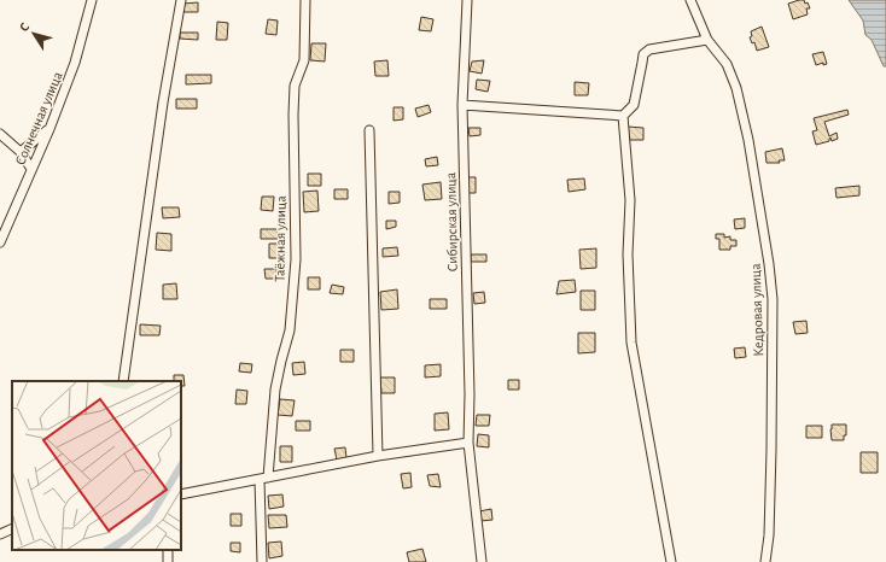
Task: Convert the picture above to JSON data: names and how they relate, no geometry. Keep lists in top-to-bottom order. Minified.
{"streets":{"street":["Солнечная улица","Сибирская улица","Таёжная улица","Кедровая улица"]},"north":"top left"}
